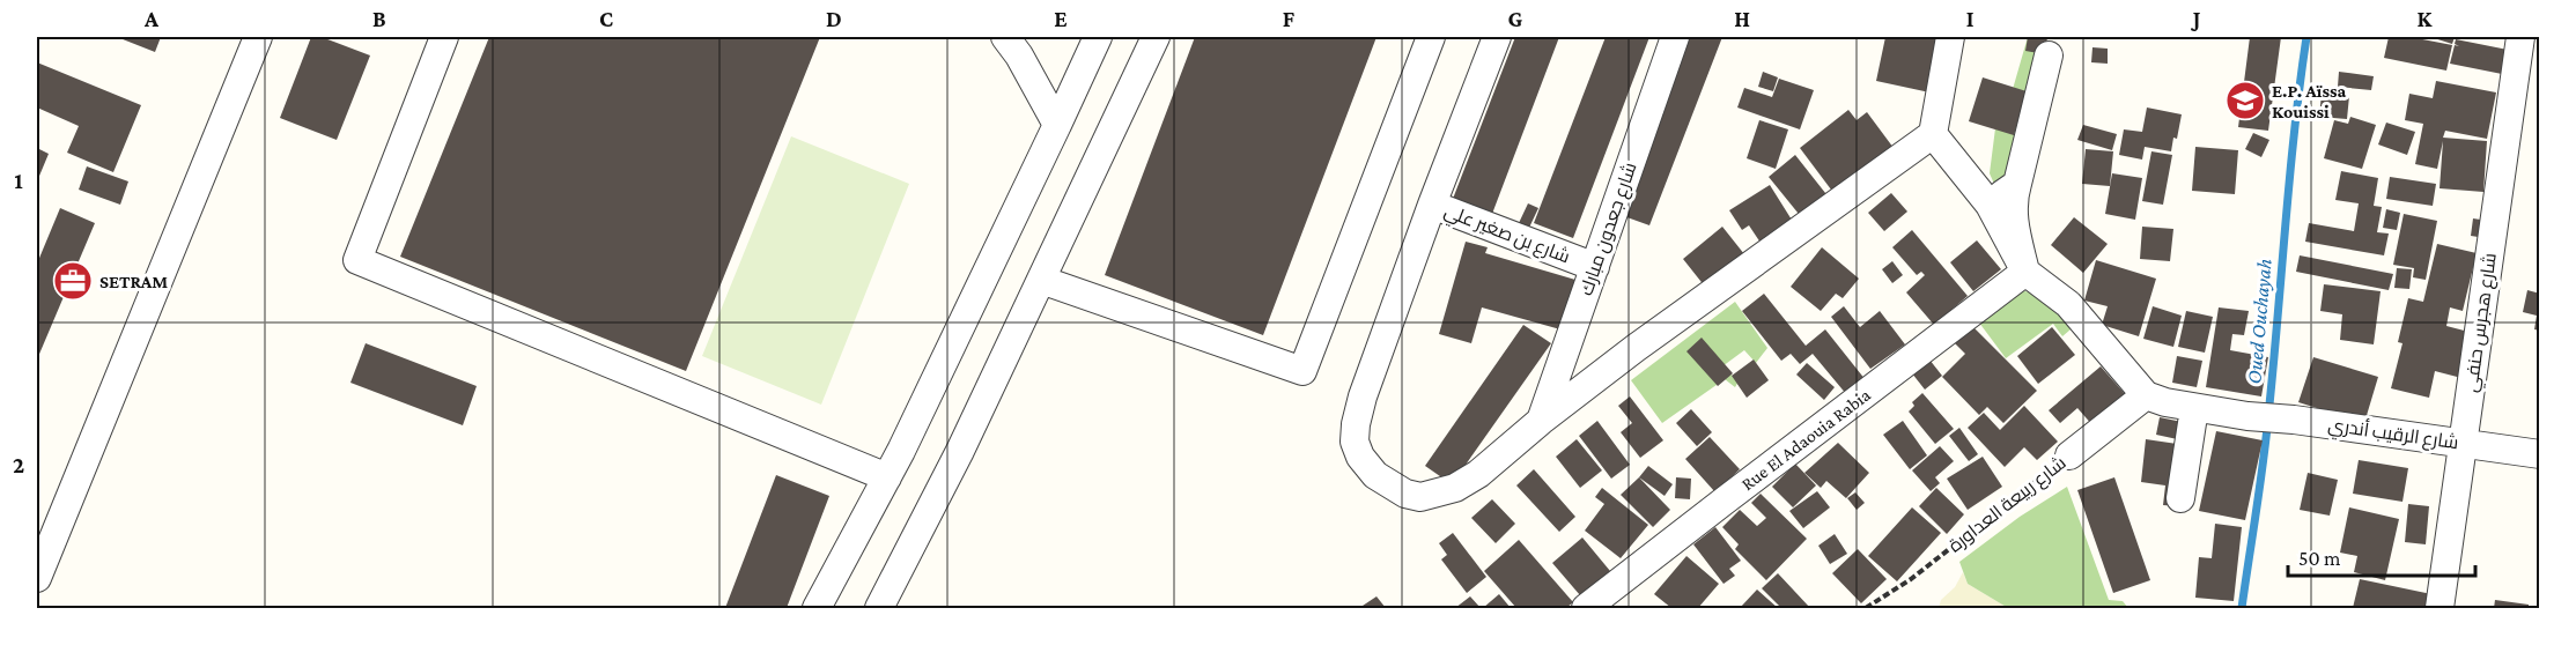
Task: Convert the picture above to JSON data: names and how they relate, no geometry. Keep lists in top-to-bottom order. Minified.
{"streets":{"street":["شارع جعدون مبارك","شارع بن صغير علي","شارع هجرس حنفي","شارع الرقيب أندري","Rue El Adaouia Rabia","شارع ربيعة العداورة"]},"crossings":[["شارع جعدون مبارك","شارع بن صغير علي"],["شارع هجرس حنفي","شارع الرقيب أندري"],["شارع الرقيب أندري","شارع ربيعة العداورة"]],"water":["Oued Ouchayah"],"places":{"school or university":["E.P. Aïssa Kouissi"],"office":["SETRAM"]},"scale_bar":"50 m","grid":{"columns":["A","B","C","D","E","F","G","H","I","J","K"],"rows":["1","2"]}}
